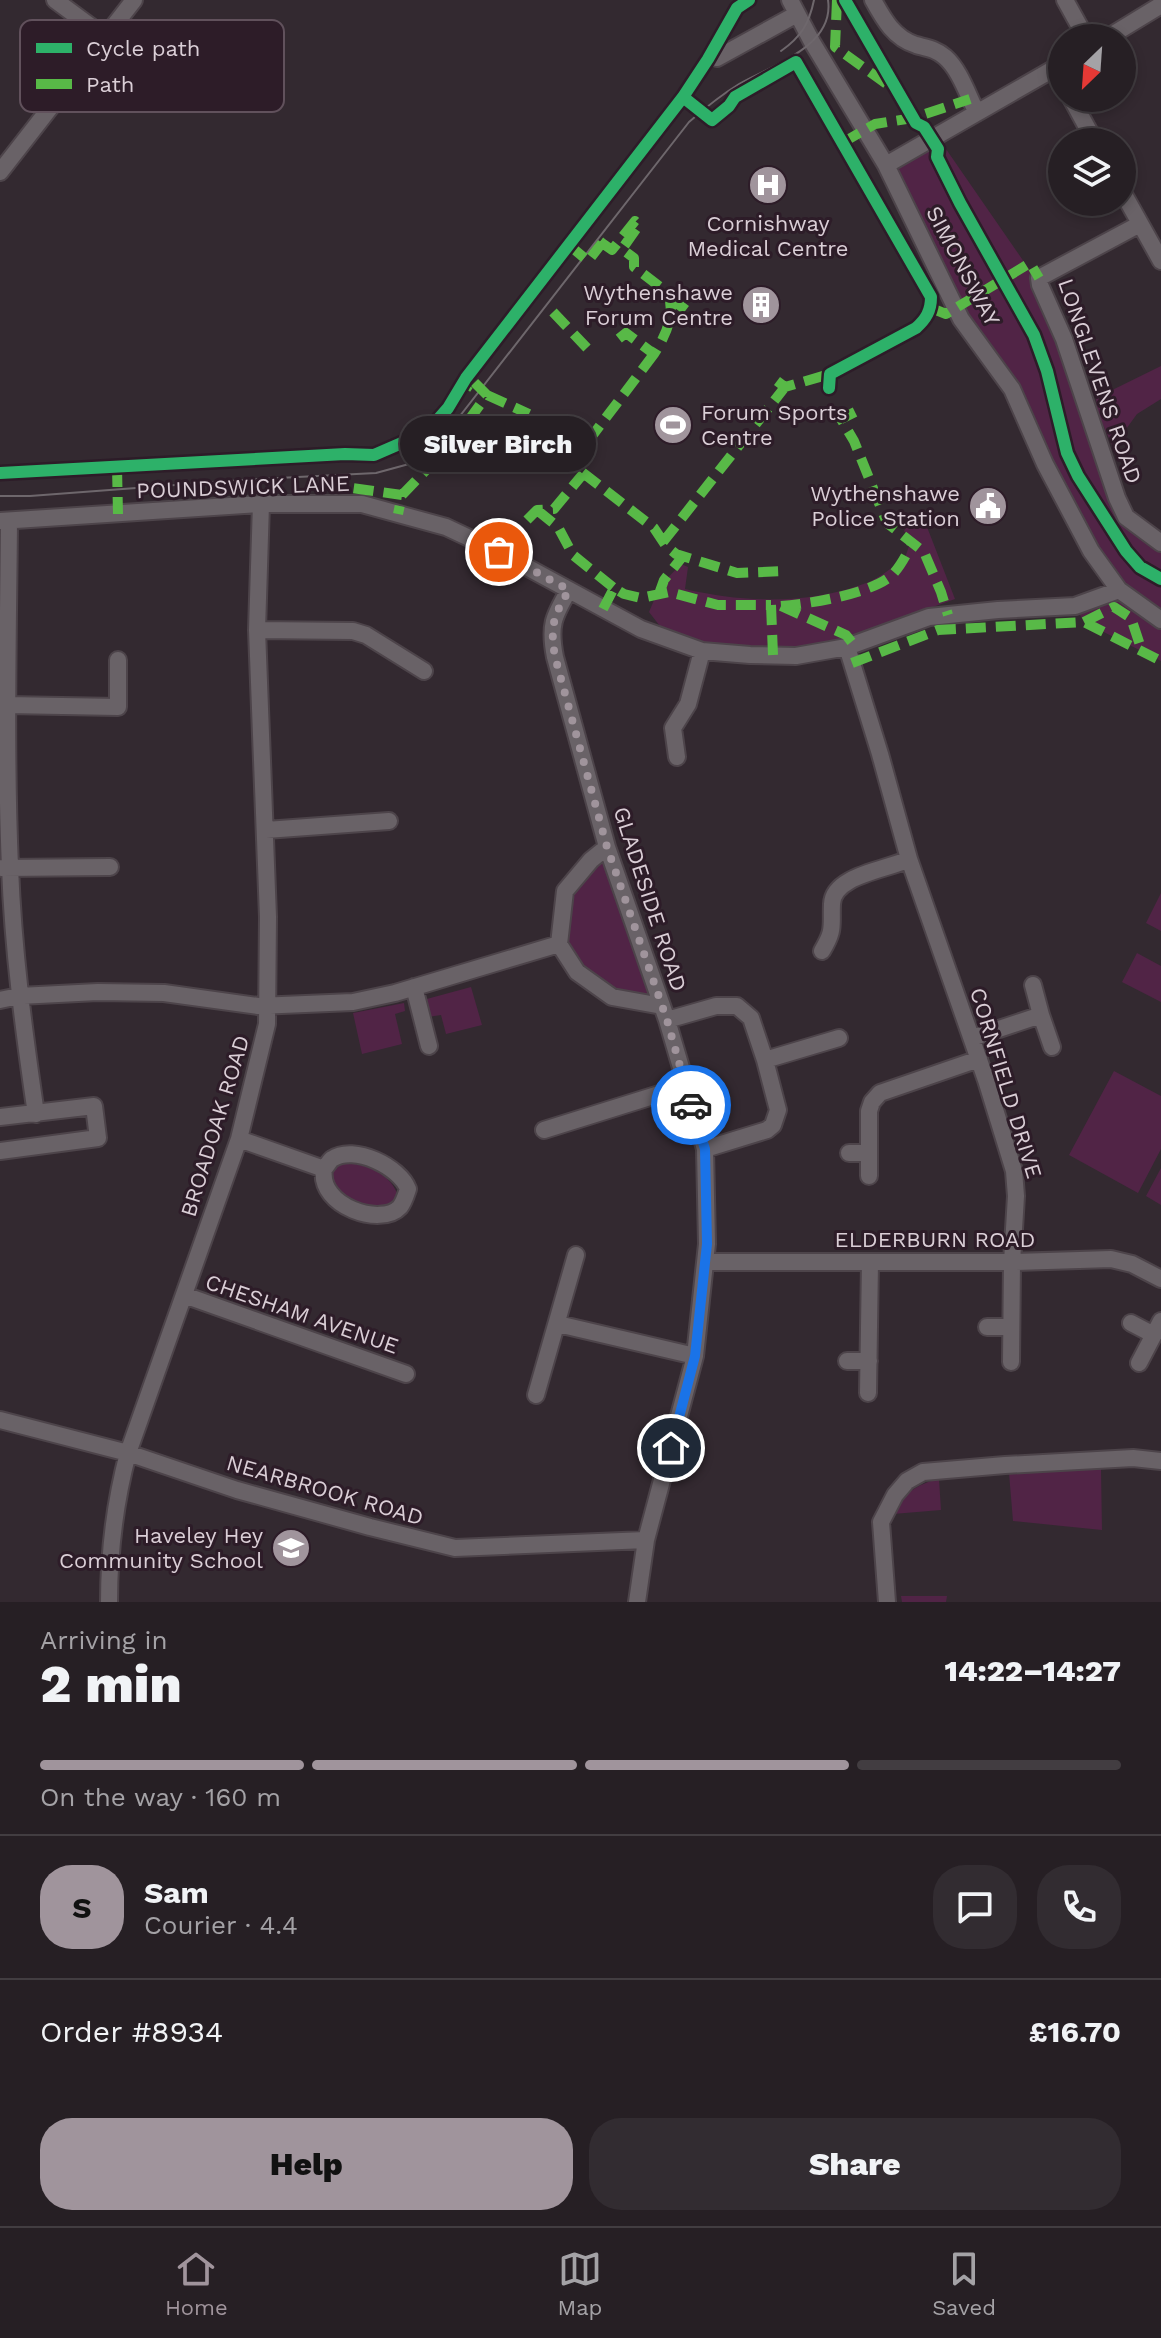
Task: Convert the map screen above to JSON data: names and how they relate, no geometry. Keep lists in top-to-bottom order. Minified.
{"streets":{"street":["SIMONSWAY","LONGLEVENS ROAD","POUNDSWICK LANE","GLADESIDE ROAD","CORNFIELD DRIVE","BROADOAK ROAD","ELDERBURN ROAD","CHESHAM AVENUE","NEARBROOK ROAD"]},"crossings":[["SIMONSWAY","POUNDSWICK LANE"],["POUNDSWICK LANE","GLADESIDE ROAD"],["POUNDSWICK LANE","CORNFIELD DRIVE"],["POUNDSWICK LANE","BROADOAK ROAD"],["GLADESIDE ROAD","ELDERBURN ROAD"],["GLADESIDE ROAD","NEARBROOK ROAD"],["CORNFIELD DRIVE","ELDERBURN ROAD"],["BROADOAK ROAD","CHESHAM AVENUE"],["BROADOAK ROAD","NEARBROOK ROAD"]],"places":{"hospital":["Cornishway Medical Centre"],"building":["Wythenshawe Forum Centre"],"sports":["Forum Sports Centre"],"public building":["Wythenshawe Police Station"],"other":["Silver Birch"],"school or university":["Haveley Hey Community School"]},"legend":["Cycle path","Path"],"north":"bottom left","page":{"bubble":"Silver Birch","heading":["2 min","Arriving in","14:22–14:27"],"panel":["Sam","Courier · 4.4","Order #8934","£16.70"],"bar":"On the way · 160 m","round":"S","buttons":["Help","Share"],"tabs":["Home","Map","Saved"]}}
